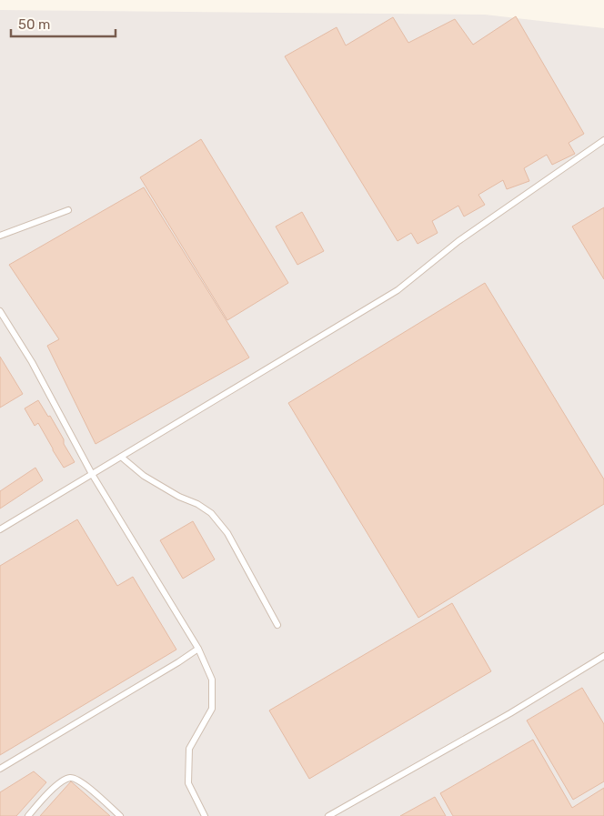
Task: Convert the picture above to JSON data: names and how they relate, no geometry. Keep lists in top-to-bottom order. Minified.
{"scale_bar":"50 m"}
